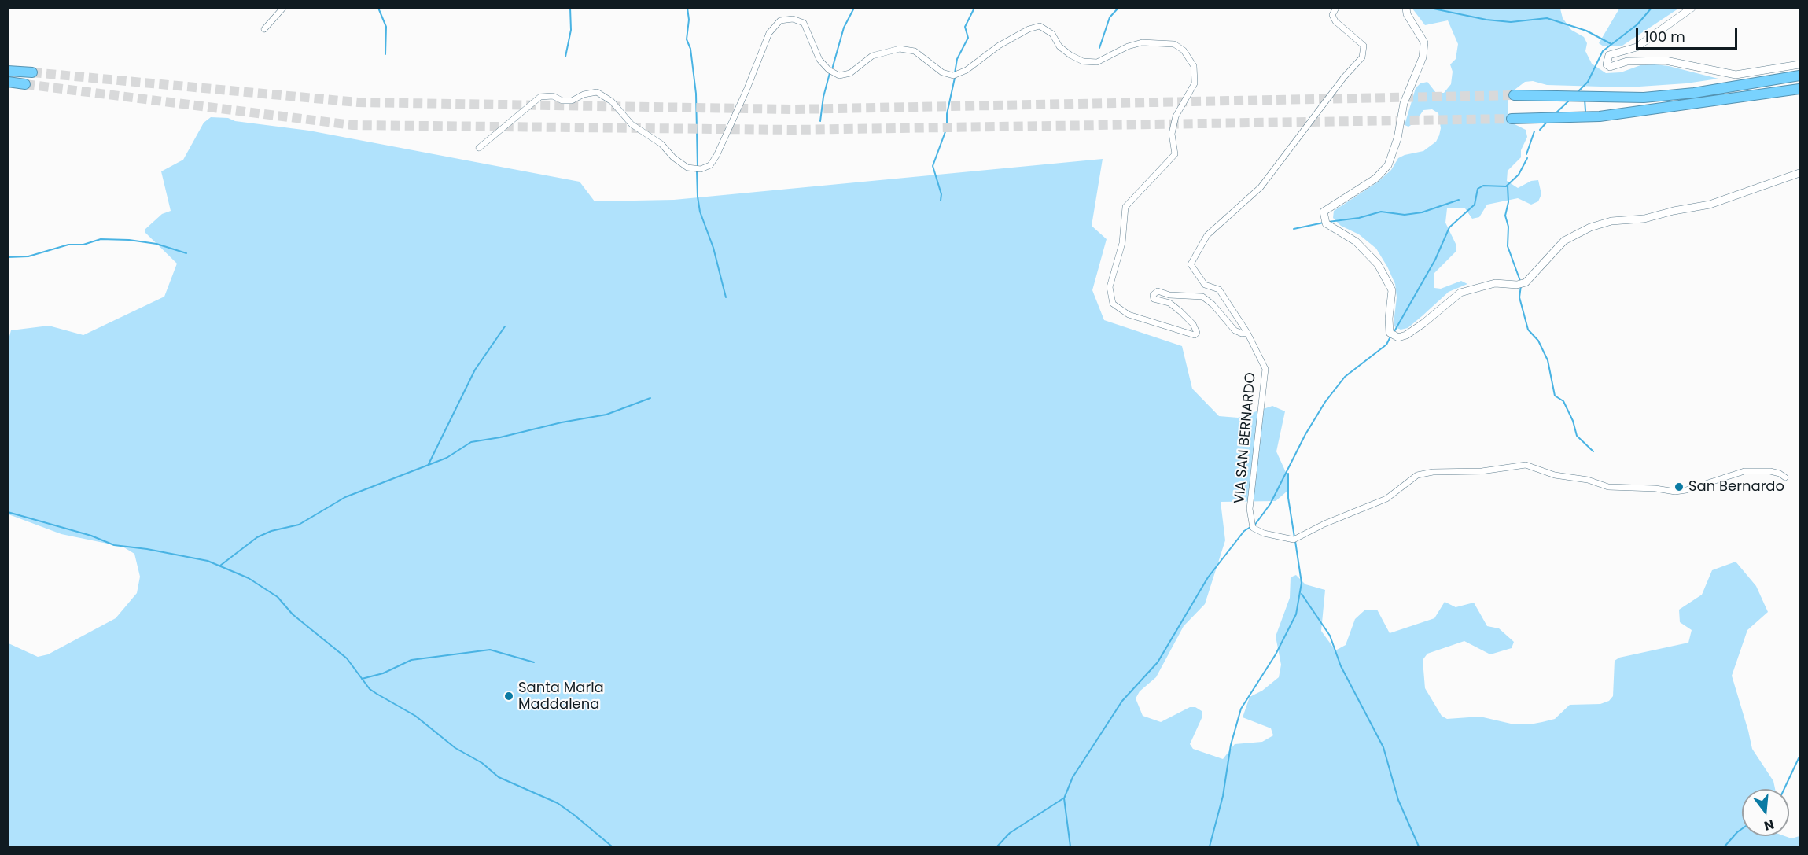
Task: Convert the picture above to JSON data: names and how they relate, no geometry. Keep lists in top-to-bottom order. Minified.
{"streets":{"street":["VIA SAN BERNARDO"]},"places":["San Bernardo","Santa Maria Maddalena"],"scale_bar":"100 m","north":"bottom"}
